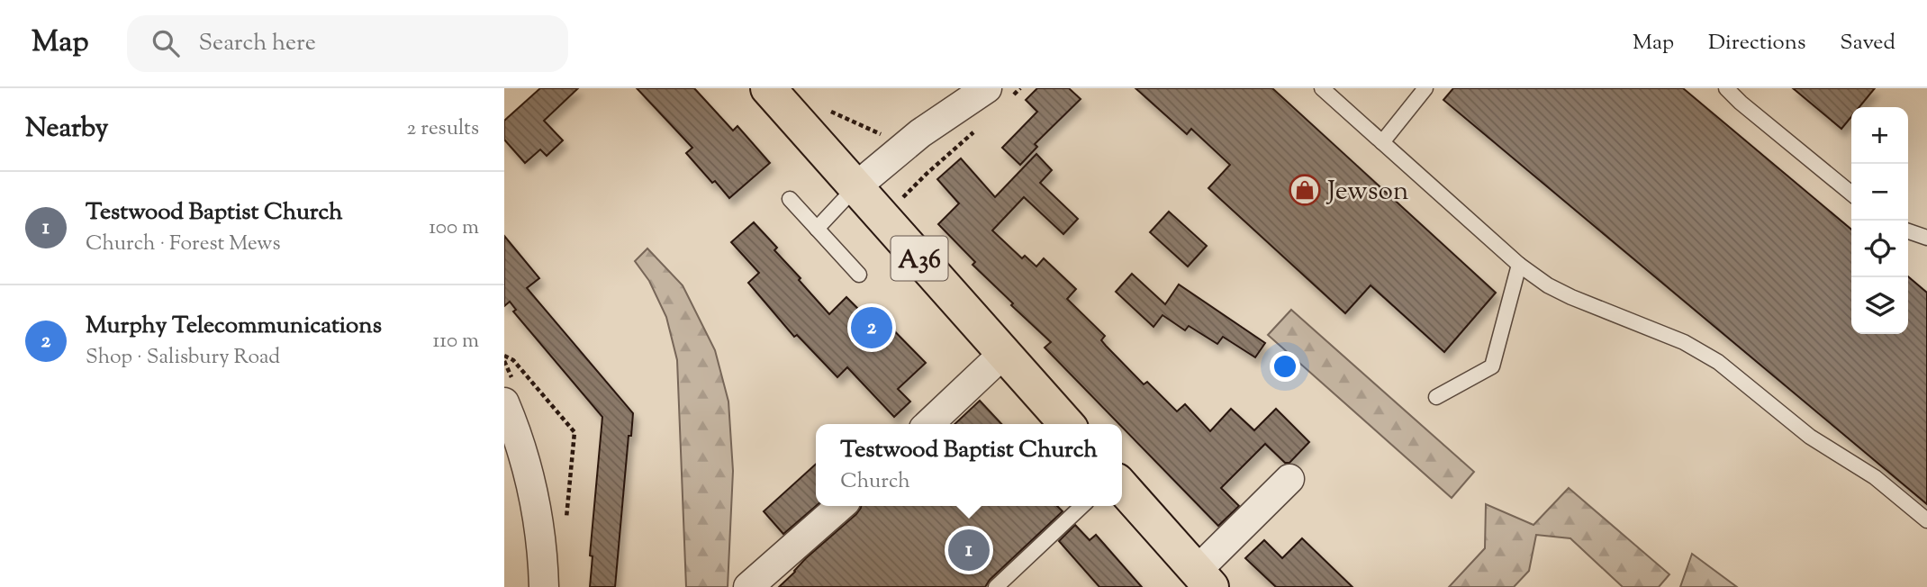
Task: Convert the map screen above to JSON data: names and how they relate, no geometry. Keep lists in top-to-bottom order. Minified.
{"streets":{"main road":["A36"]},"places":{"shop":["Jewson"]},"page":{"header":"Map","search":"Search here","nav":["Map","Directions","Saved"],"heading":["Nearby","2 results"],"map_buttons":["+","−"],"list":[{"mark":"1","name":"Testwood Baptist Church","note":"Church · Forest Mews","value":"100 m"},{"mark":"2","name":"Murphy Telecommunications","note":"Shop · Salisbury Road","value":"110 m"}],"pins":["2","1"],"popup":["Testwood Baptist Church","Church"]}}
